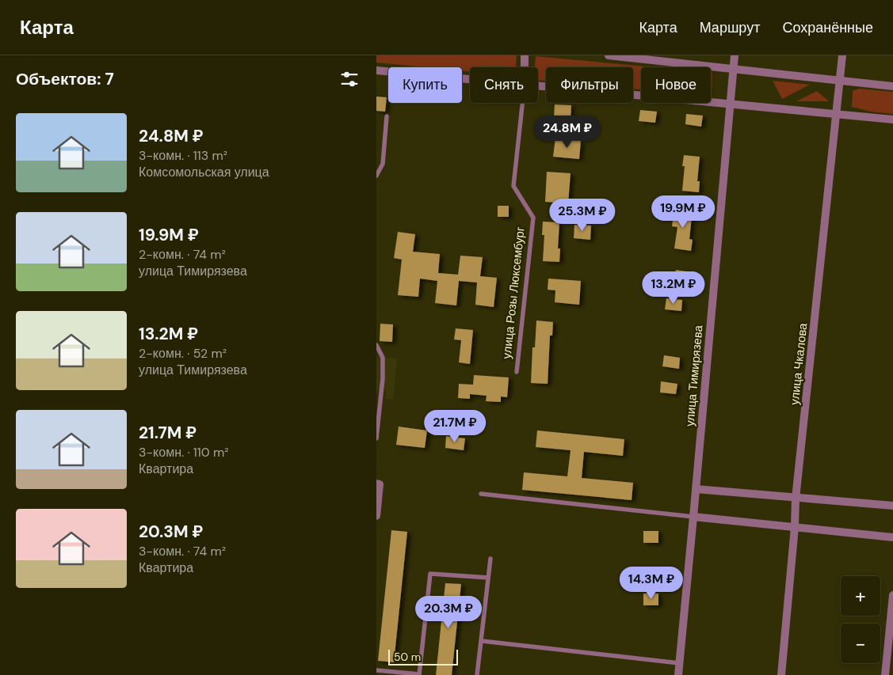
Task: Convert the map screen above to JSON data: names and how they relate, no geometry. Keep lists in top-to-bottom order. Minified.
{"streets":{"street":["улица Розы Люксембург","улица Чкалова","улица Тимирязева"]},"scale_bar":"50 m","page":{"header":"Карта","nav":["Карта","Маршрут","Сохранённые"],"heading":"Объектов: 7","chip":["Купить","Снять","Фильтры","Новое"],"list":[{"name":"24.8M ₽","note":"3-комн. · 113 m² · Комсомольская улица"},{"name":"19.9M ₽","note":"2-комн. · 74 m² · улица Тимирязева"},{"name":"13.2M ₽","note":"2-комн. · 52 m² · улица Тимирязева"},{"name":"21.7M ₽","note":"3-комн. · 110 m² · Квартира"},{"name":"20.3M ₽","note":"3-комн. · 74 m² · Квартира"}],"price":["24.8M ₽","19.9M ₽","25.3M ₽","13.2M ₽","21.7M ₽","14.3M ₽","20.3M ₽"],"map_buttons":["+","−"],"scale":"50 m"}}
